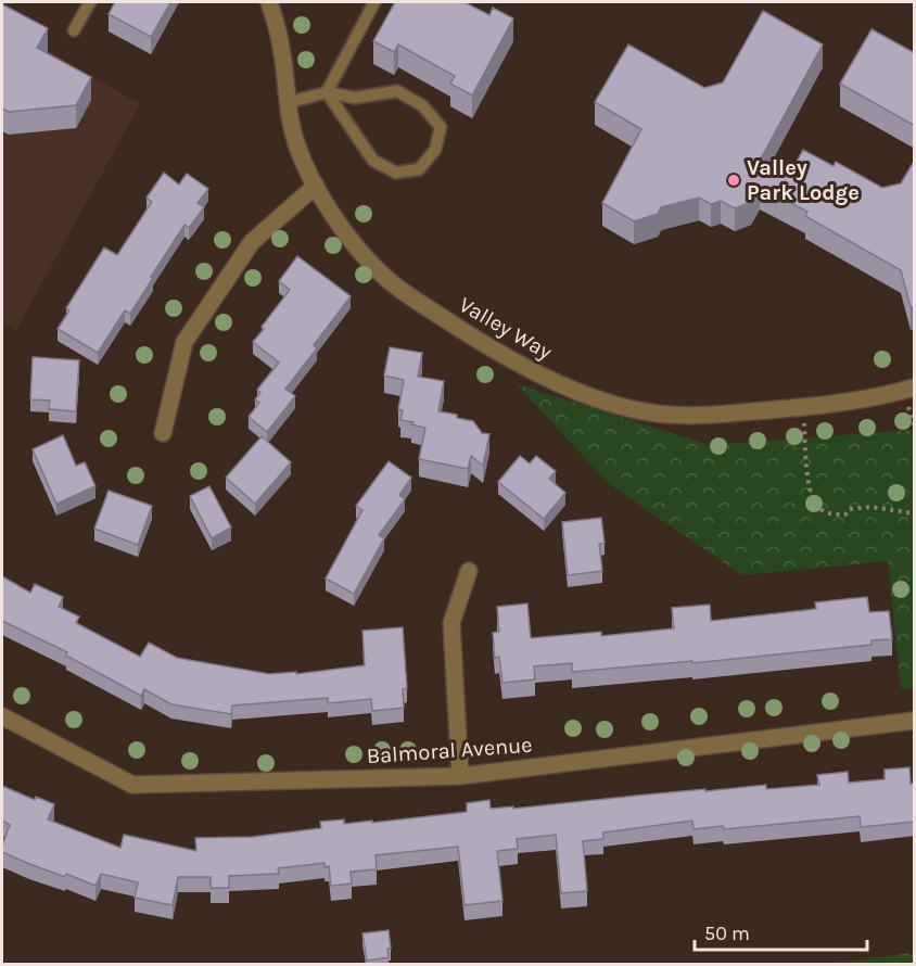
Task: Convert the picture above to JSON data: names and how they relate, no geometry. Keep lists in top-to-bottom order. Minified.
{"streets":{"street":["Valley Way","Balmoral Avenue"]},"places":["Valley Park Lodge"],"scale_bar":"50 m"}
